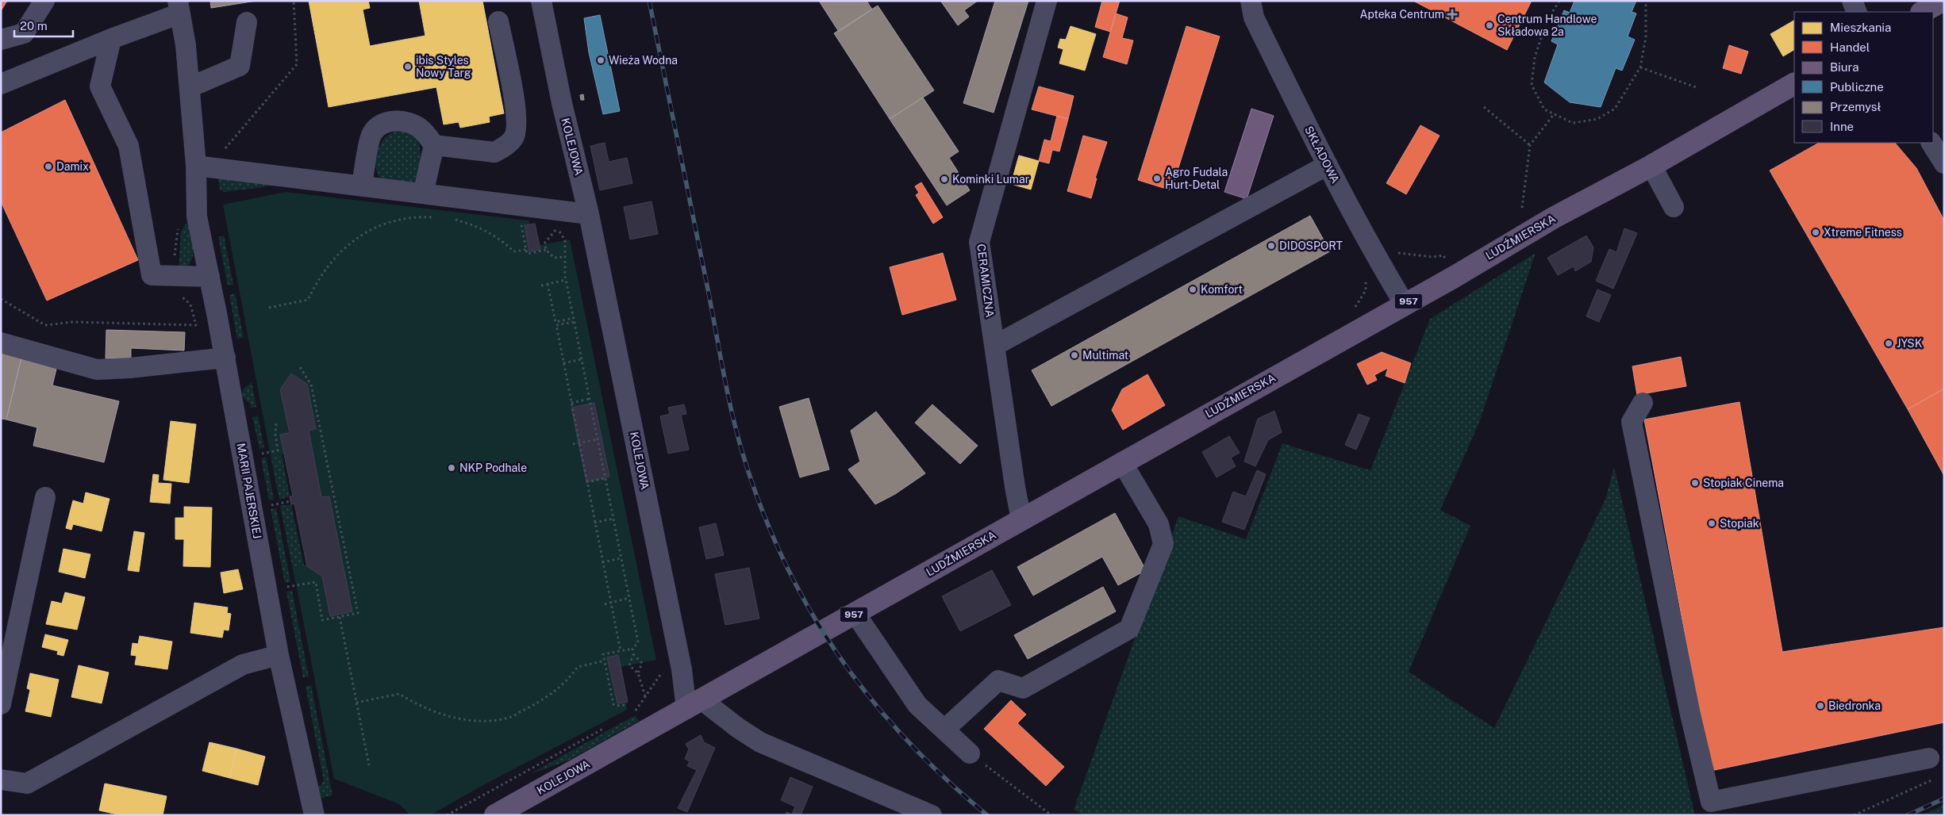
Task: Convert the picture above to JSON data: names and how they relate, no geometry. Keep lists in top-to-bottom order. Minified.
{"streets":{"main road":["KOLEJOWA","LUDŹMIERSKA","957"],"street":["SKŁADOWA","CERAMICZNA","MARII PAJERSKIEJ"]},"crossings":[["KOLEJOWA","LUDŹMIERSKA"],["SKŁADOWA","LUDŹMIERSKA"],["LUDŹMIERSKA","CERAMICZNA"]],"places":{"health":["Apteka Centrum"],"other":["Centrum Handlowe Składowa 2a","Wieża Wodna","ibis Styles Nowy Targ","Damix","Agro Fudala Hurt-Detal","Kominki Lumar","Xtreme Fitness","DIDOSPORT","Komfort","JYSK","Multimat","NKP Podhale","Stopiak Cinema","Stopiak","Biedronka"]},"legend":["Mieszkania","Handel","Biura","Publiczne","Przemysł","Inne"],"scale_bar":"20 m"}
